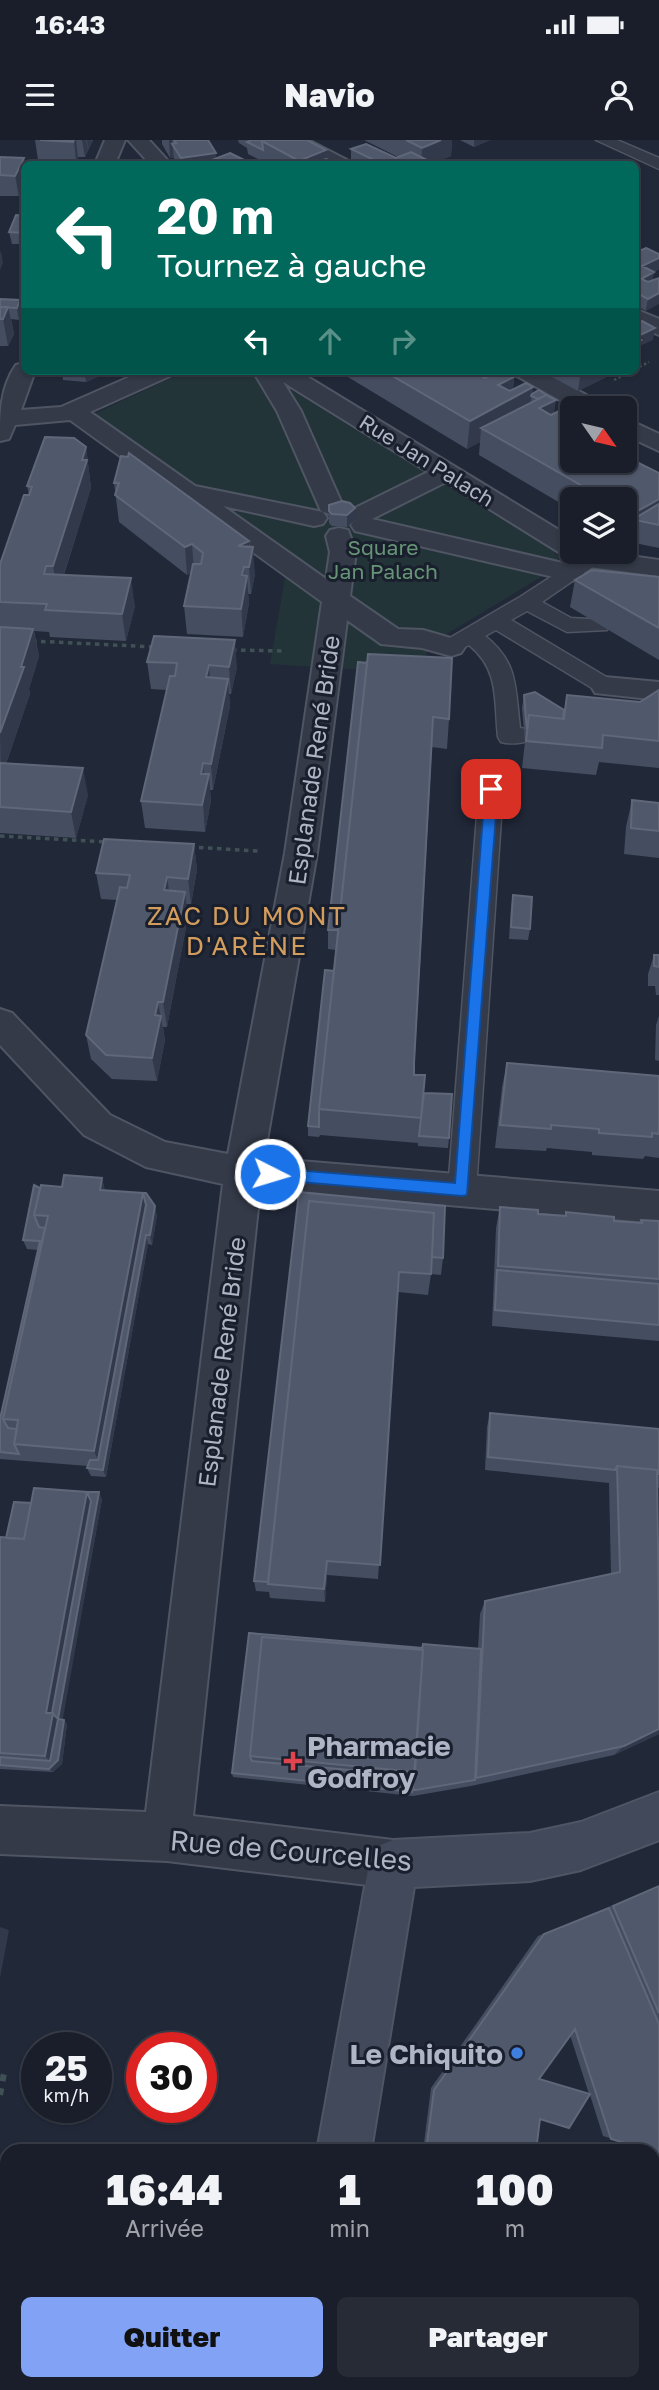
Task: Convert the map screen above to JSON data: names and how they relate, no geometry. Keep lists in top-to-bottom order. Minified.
{"streets":{"street":["Rue Jan Palach","Esplanade René Bride","Rue de Courcelles"]},"crossings":[["Esplanade René Bride","Rue de Courcelles"]],"districts":["ZAC DU MONT D'ARÈNE"],"parks":["Square Jan Palach"],"places":{"health":["Pharmacie Godfroy"],"other":["Le Chiquito"]},"north":"bottom right","page":{"status":"16:43","header":"Navio","turn":["20 m","Tournez à gauche"],"speed":"25 km/h","limit":"30","eta":["16:44","Arrivée","1","min","100","m"],"buttons":["Quitter","Partager"]}}
